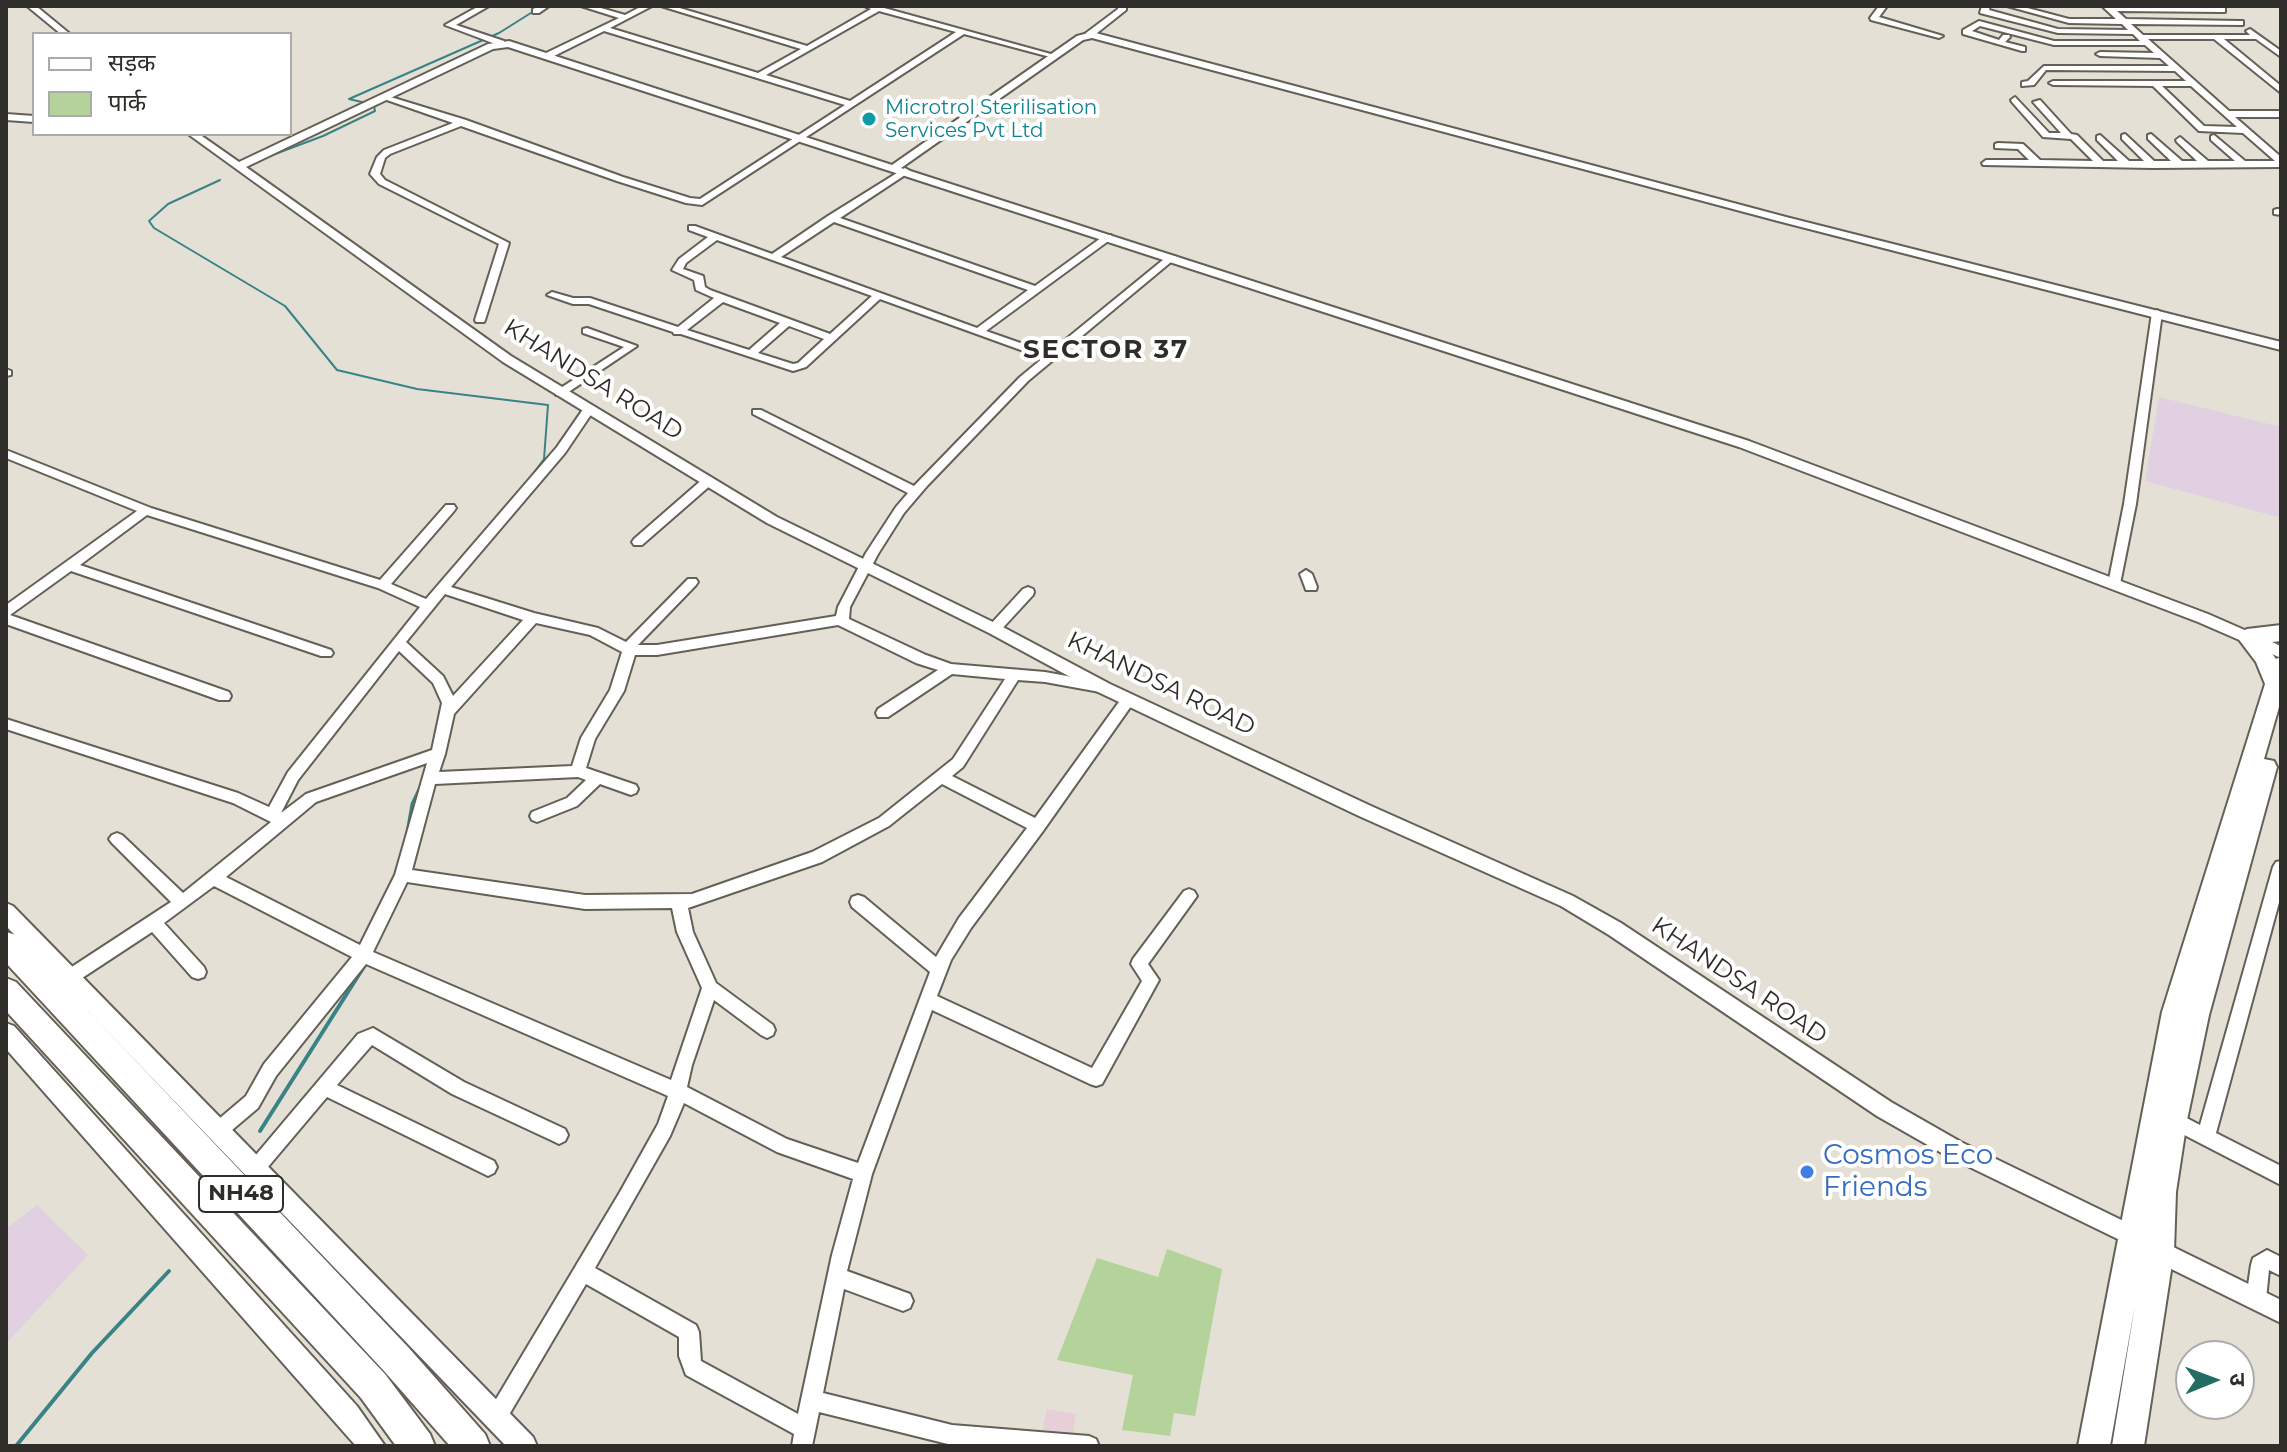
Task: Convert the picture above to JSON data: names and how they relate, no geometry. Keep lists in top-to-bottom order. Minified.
{"streets":{"highway":["NH48"],"street":["KHANDSA ROAD"]},"districts":["SECTOR 37"],"places":["Microtrol Sterilisation Services Pvt Ltd","Cosmos Eco Friends"],"legend":["सड़क","पार्क"],"north":"right"}
